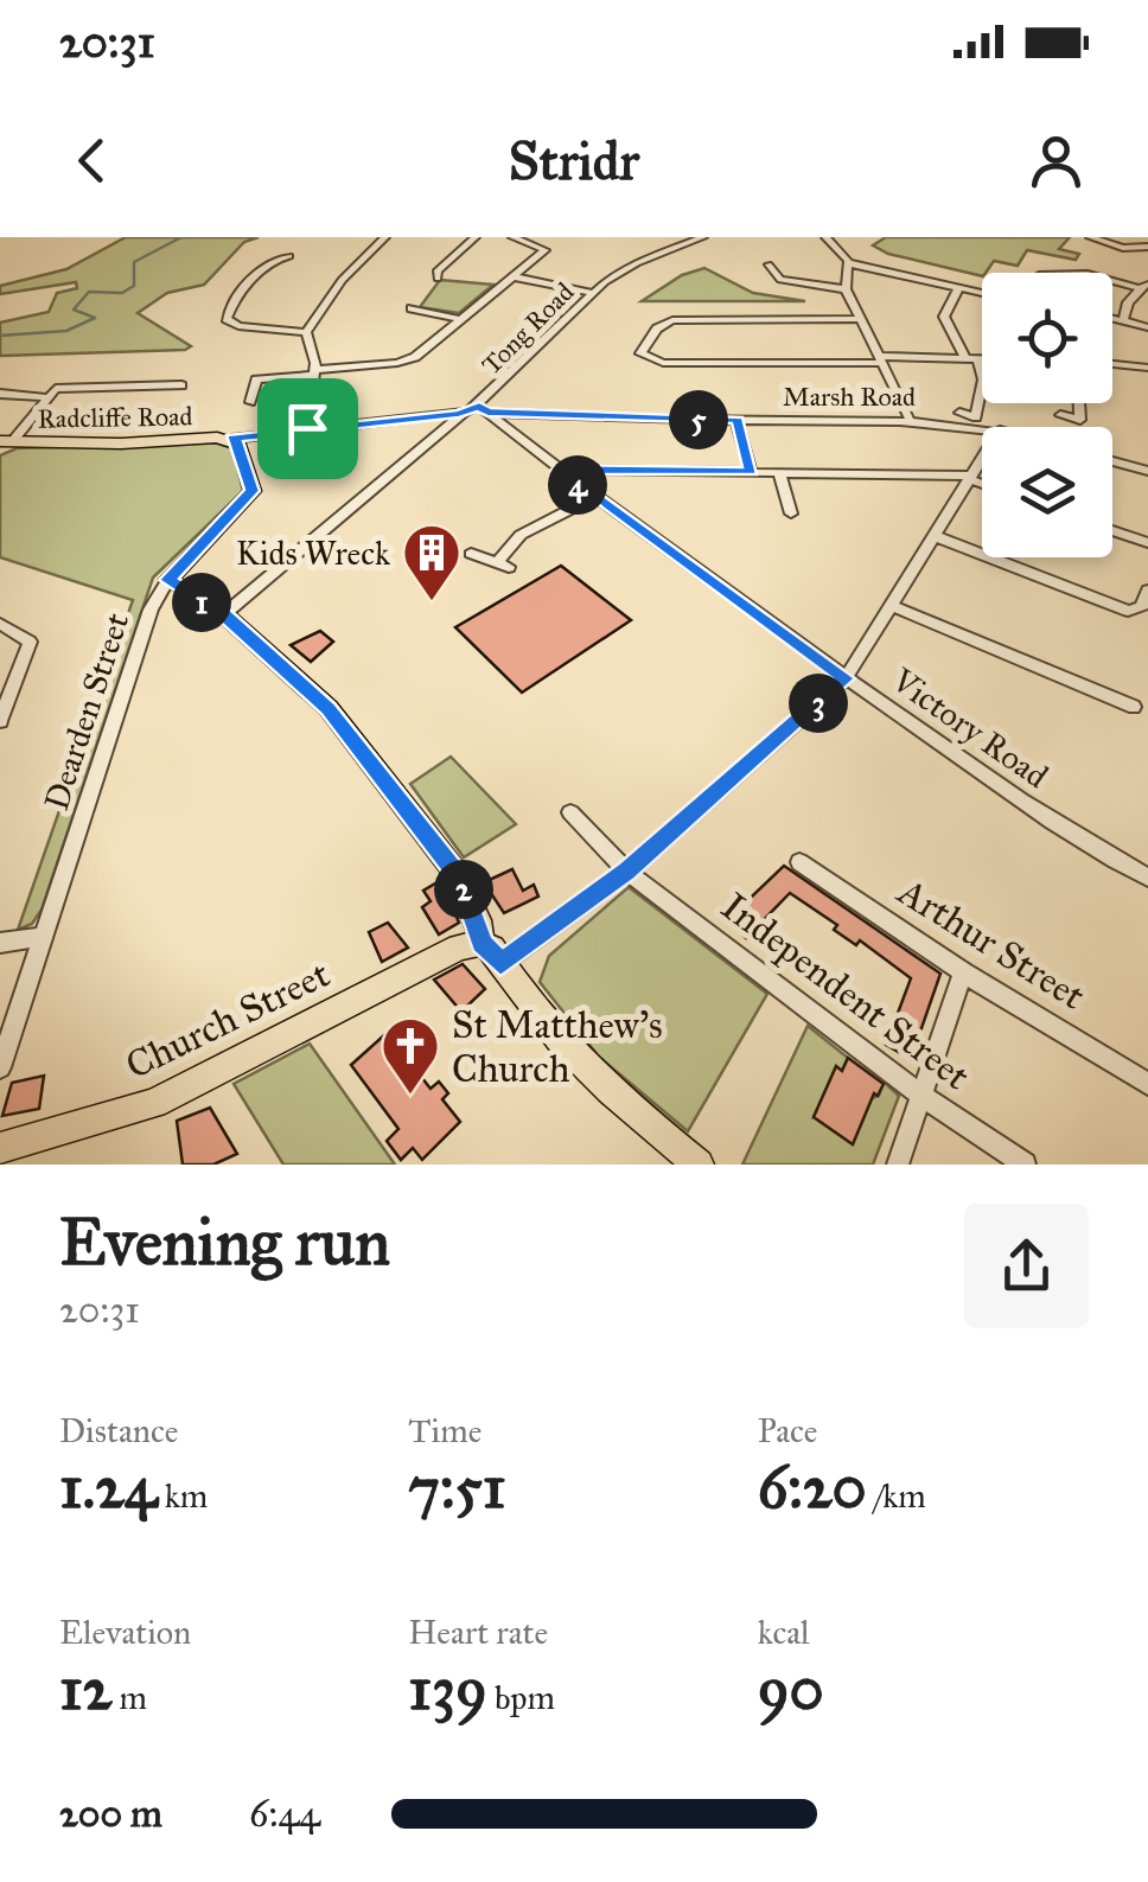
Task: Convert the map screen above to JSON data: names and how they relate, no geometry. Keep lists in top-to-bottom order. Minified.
{"streets":{"main road":["Radcliffe Road","Church Street"],"street":["Tong Road","Marsh Road","Dearden Street","Victory Road","Arthur Street","Independent Street"]},"crossings":[["Tong Road","Marsh Road"],["Tong Road","Radcliffe Road"],["Tong Road","Victory Road"],["Marsh Road","Victory Road"]],"places":{"building":["Kids Wreck"],"church":["St Matthew's Church"]},"page":{"status":"20:31","header":"Stridr","pins":["5","4","1","3","2"],"heading":["Evening run","20:31"],"stats":[["Distance","1.24 km"],["Time","7:51"],["Pace","6:20 /km"],["Elevation","12 m"],["Heart rate","139 bpm"],["kcal","90"]],"list":[{"name":"200 m","note":"6:44"}]}}
